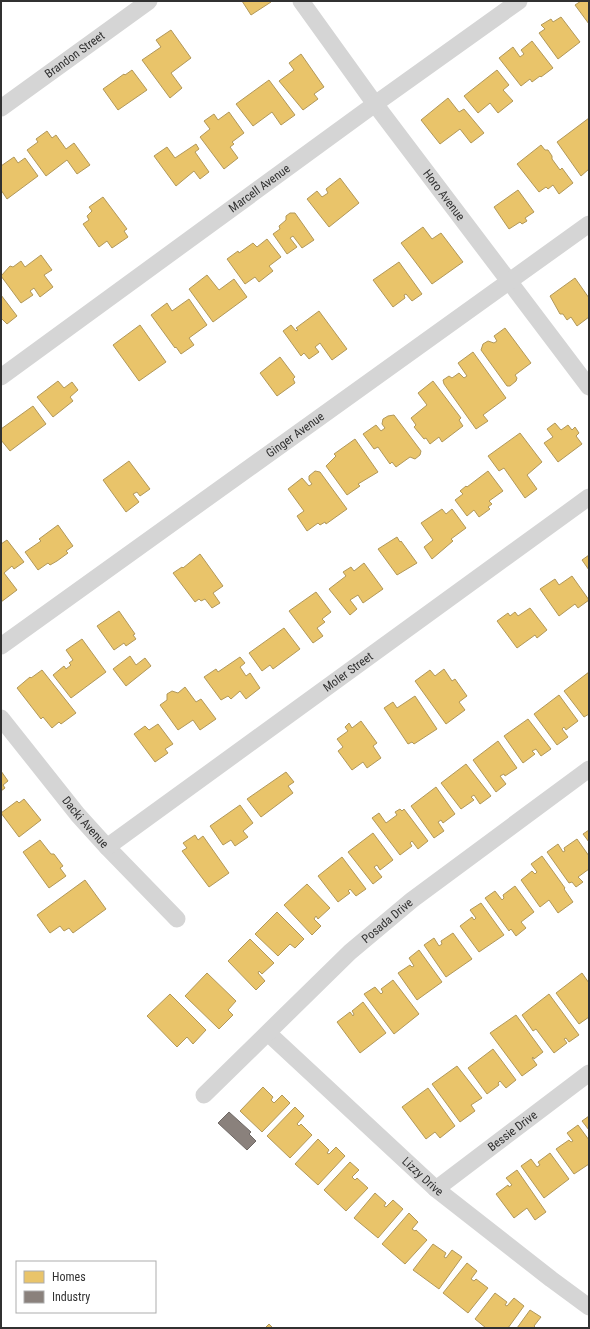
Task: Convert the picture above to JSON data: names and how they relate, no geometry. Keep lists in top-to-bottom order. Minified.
{"streets":{"street":["Brandon Street","Marcell Avenue","Horo Avenue","Ginger Avenue","Moler Street","Dacki Avenue","Posada Drive","Bessie Drive","Lizzy Drive"]},"crossings":[["Marcell Avenue","Horo Avenue"],["Horo Avenue","Ginger Avenue"],["Moler Street","Dacki Avenue"],["Posada Drive","Lizzy Drive"],["Bessie Drive","Lizzy Drive"]],"legend":["Homes","Industry"]}
